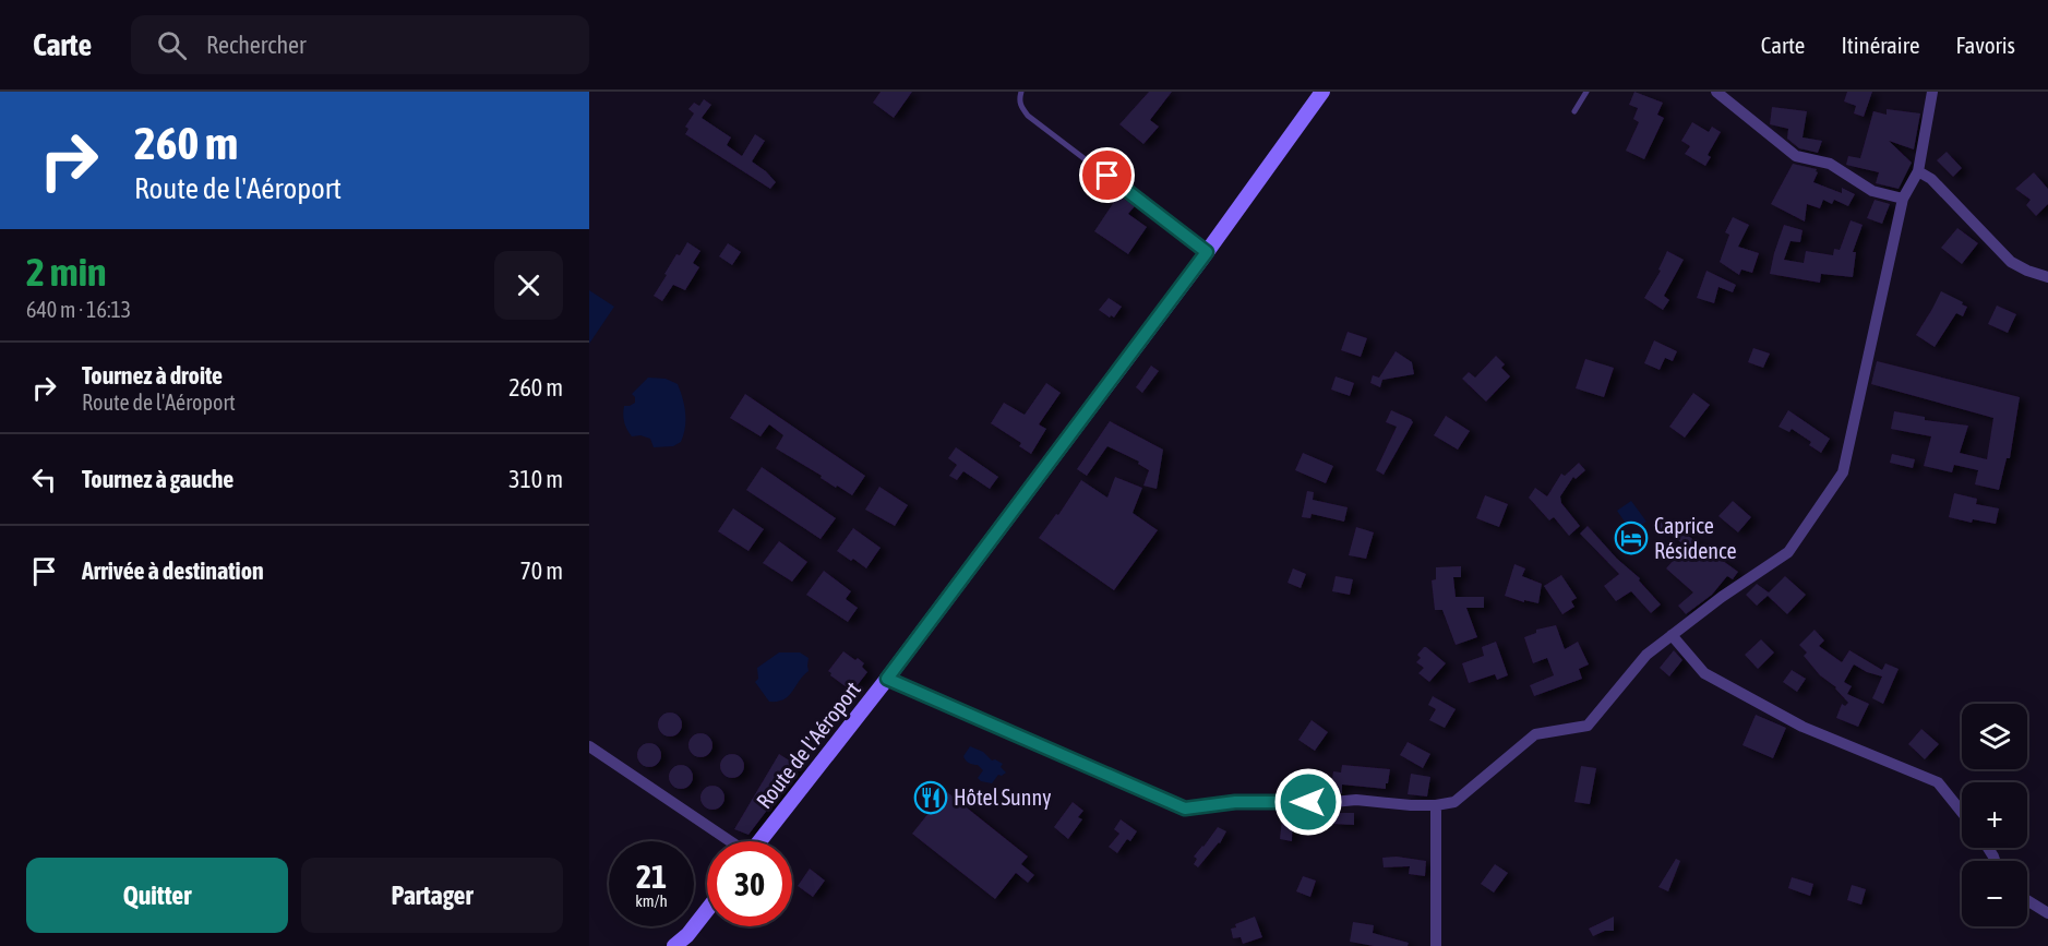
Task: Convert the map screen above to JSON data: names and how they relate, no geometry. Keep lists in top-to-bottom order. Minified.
{"streets":{"main road":["Route de l'Aéroport"]},"places":{"hotel":["Caprice Résidence"],"restaurant":["Hôtel Sunny"]},"page":{"header":"Carte","search":"Rechercher","nav":["Carte","Itinéraire","Favoris"],"turn":["260 m","Route de l'Aéroport"],"heading":["2 min","640 m · 16:13"],"list":[{"name":"Tournez à droite","note":"Route de l'Aéroport","value":"260 m"},{"name":"Tournez à gauche","value":"310 m"},{"name":"Arrivée à destination","value":"70 m"}],"map_buttons":["+","−"],"speed":"21 km/h","limit":"30","buttons":["Quitter","Partager"]}}
